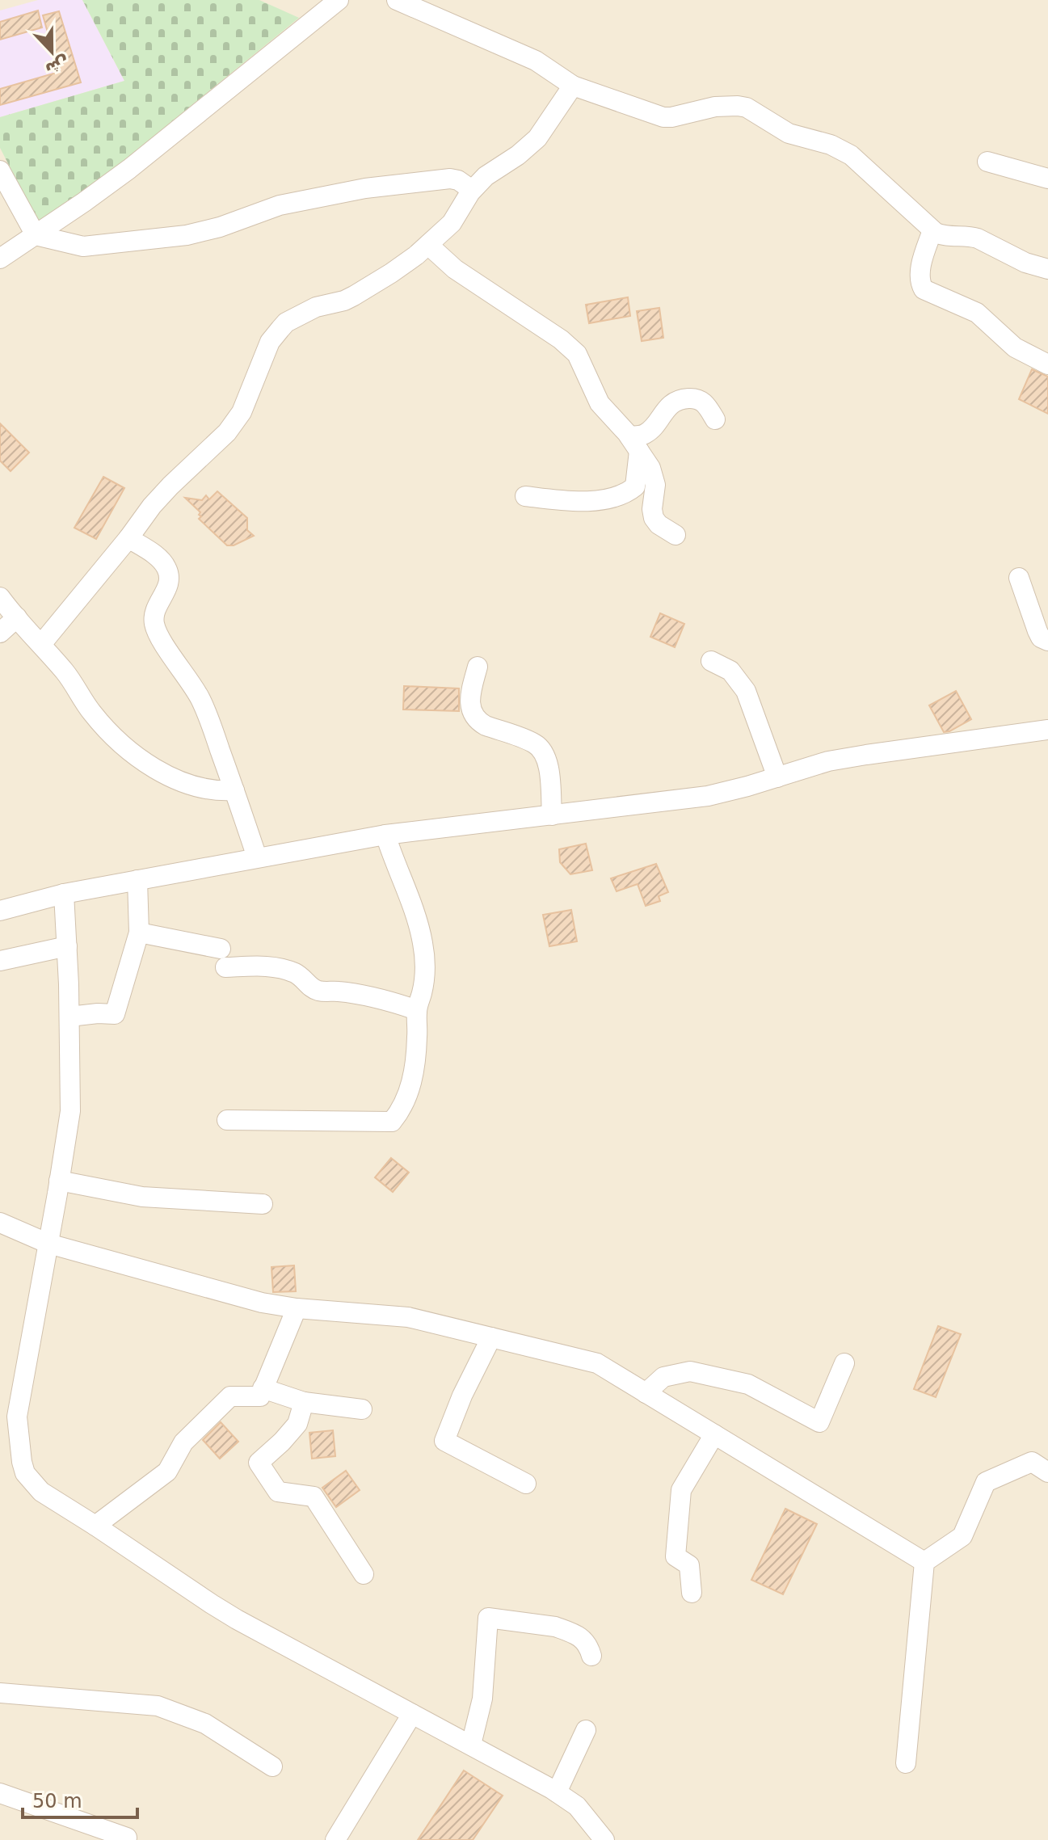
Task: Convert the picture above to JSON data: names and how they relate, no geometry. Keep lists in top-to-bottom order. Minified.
{"scale_bar":"50 m","north":"bottom"}
